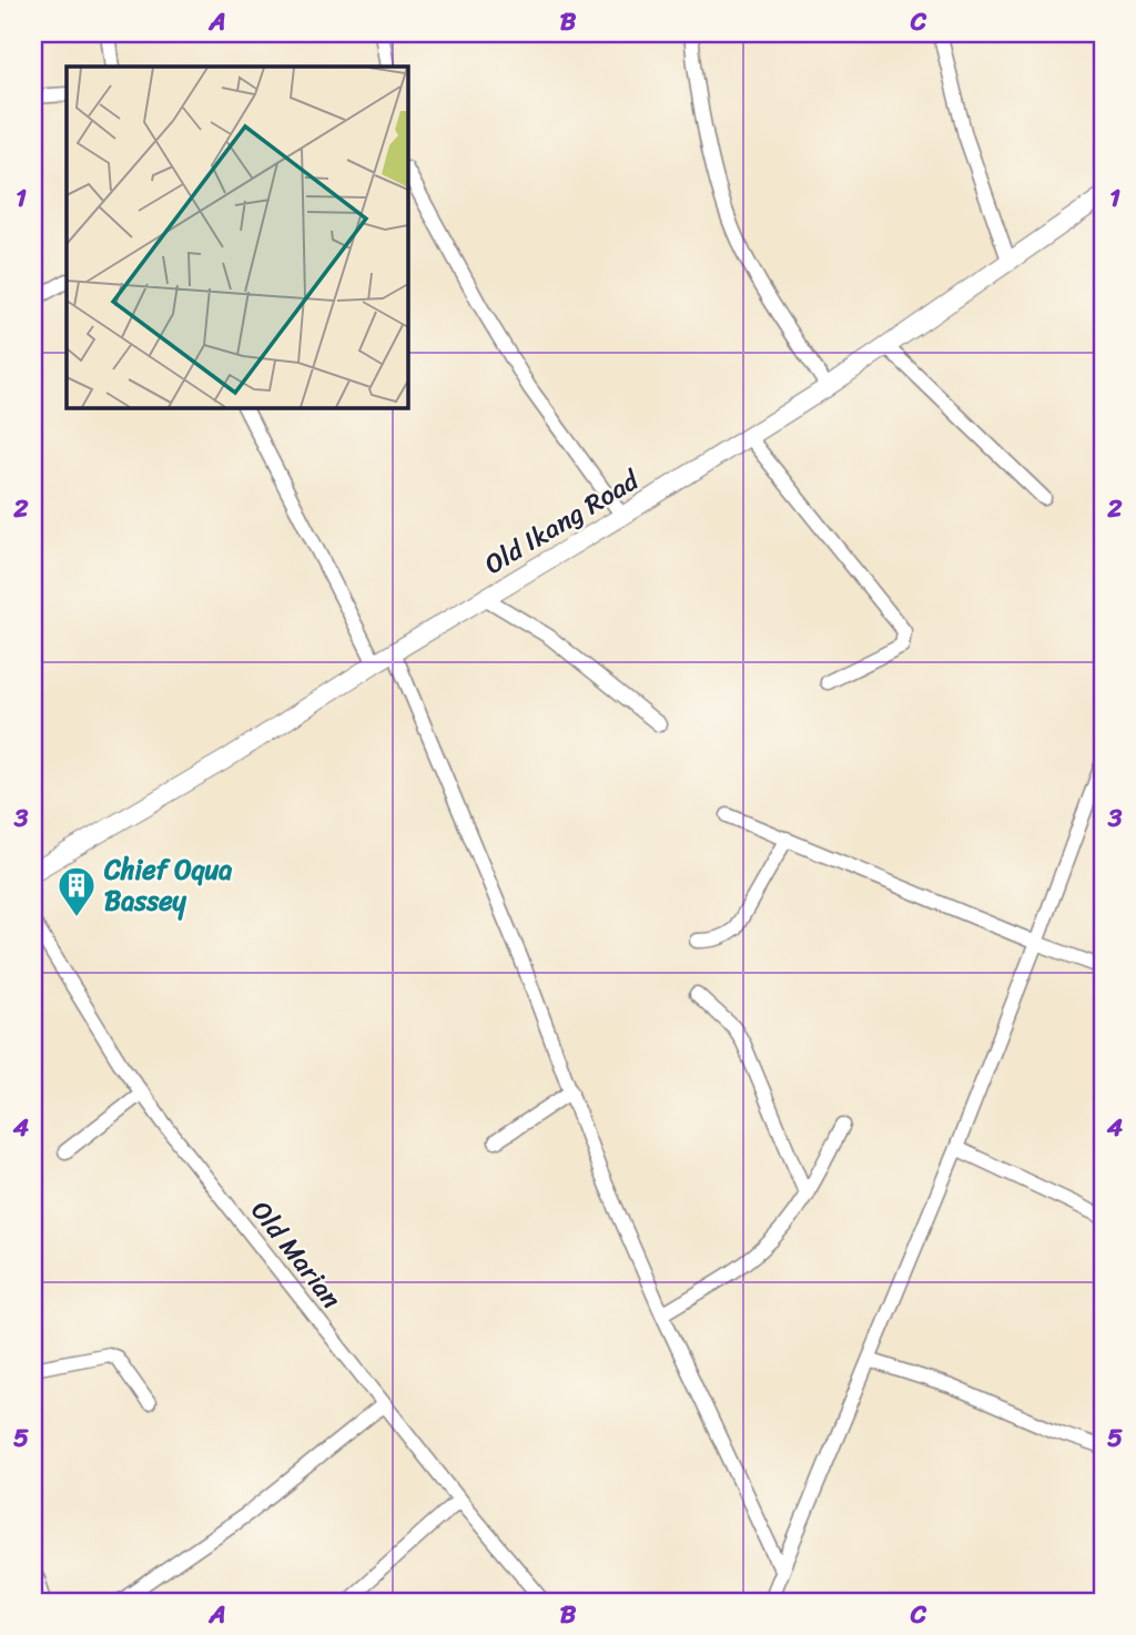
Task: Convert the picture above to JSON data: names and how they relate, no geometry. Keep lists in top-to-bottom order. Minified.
{"streets":{"street":["Old Ikang Road","Old Marian"]},"places":{"building":["Chief Oqua Bassey"]},"grid":{"columns":["A","B","C"],"rows":["1","2","3","4","5"]}}
